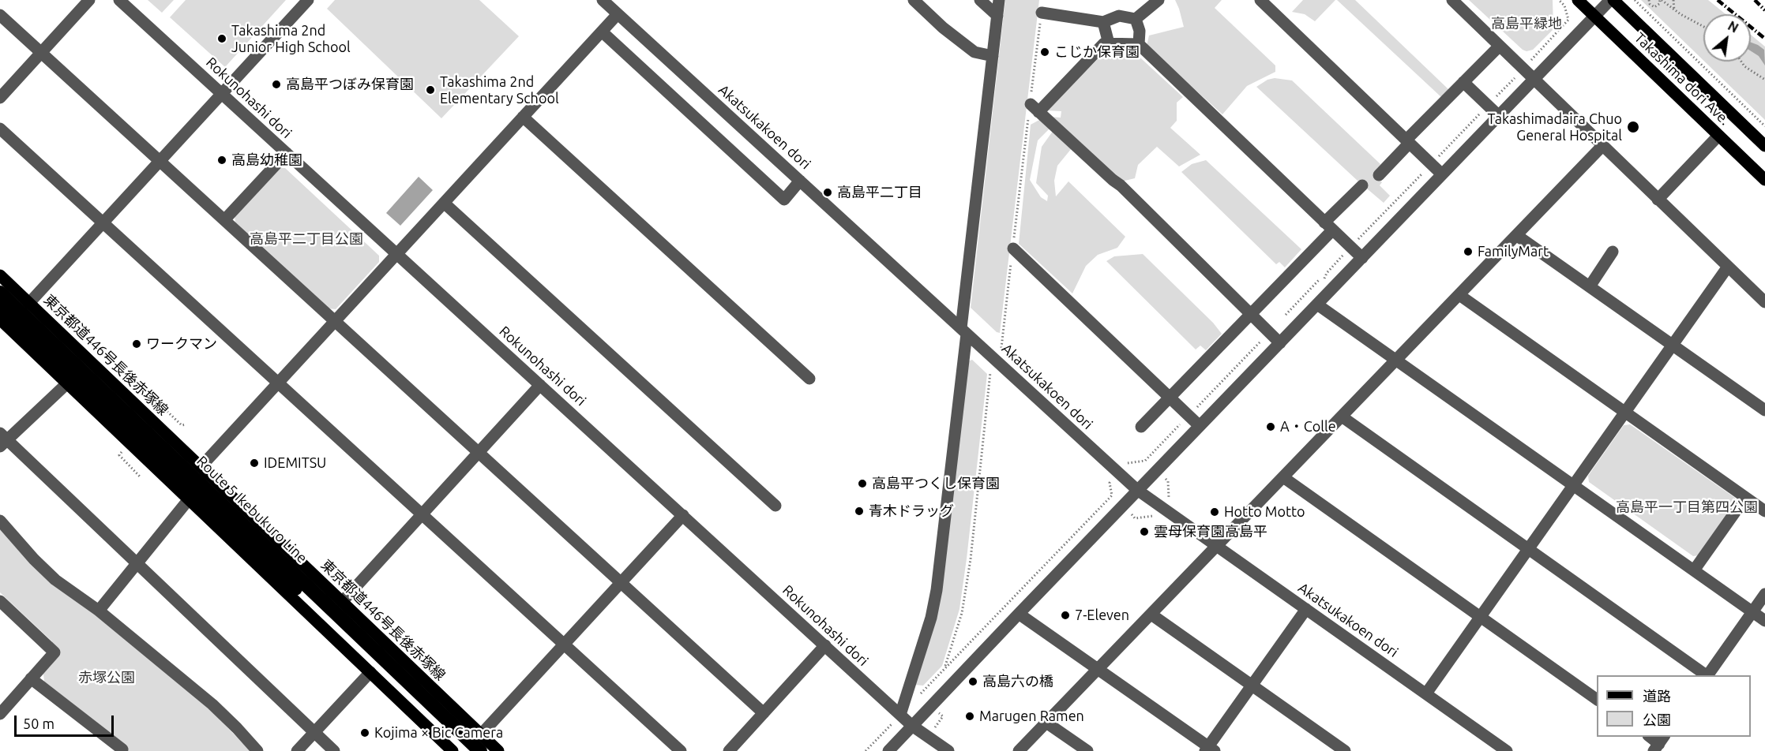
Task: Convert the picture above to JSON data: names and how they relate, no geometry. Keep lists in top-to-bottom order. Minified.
{"streets":{"highway":["Route 5 Ikebukuro Line"],"main road":["Takashima dori Ave.","東京都道446号長後赤塚線"],"street":["Rokunohashi dori","Akatsukakoen dori"]},"parks":["高島平緑地","高島平二丁目公園","高島平一丁目第四公園","赤塚公園"],"places":["Takashima 2nd Junior High School","こじか保育園","高島平つぼみ保育園","Takashima 2nd Elementary School","Takashimadaira Chuo General Hospital","高島幼稚園","高島平二丁目","FamilyMart","ワークマン","A・Colle","IDEMITSU","高島平つくし保育園","青木ドラッグ","Hotto Motto","雲母保育園高島平","7-Eleven","高島六の橋","Marugen Ramen","Kojima × Bic Camera"],"legend":["道路","公園"],"scale_bar":"50 m","north":"top right"}
